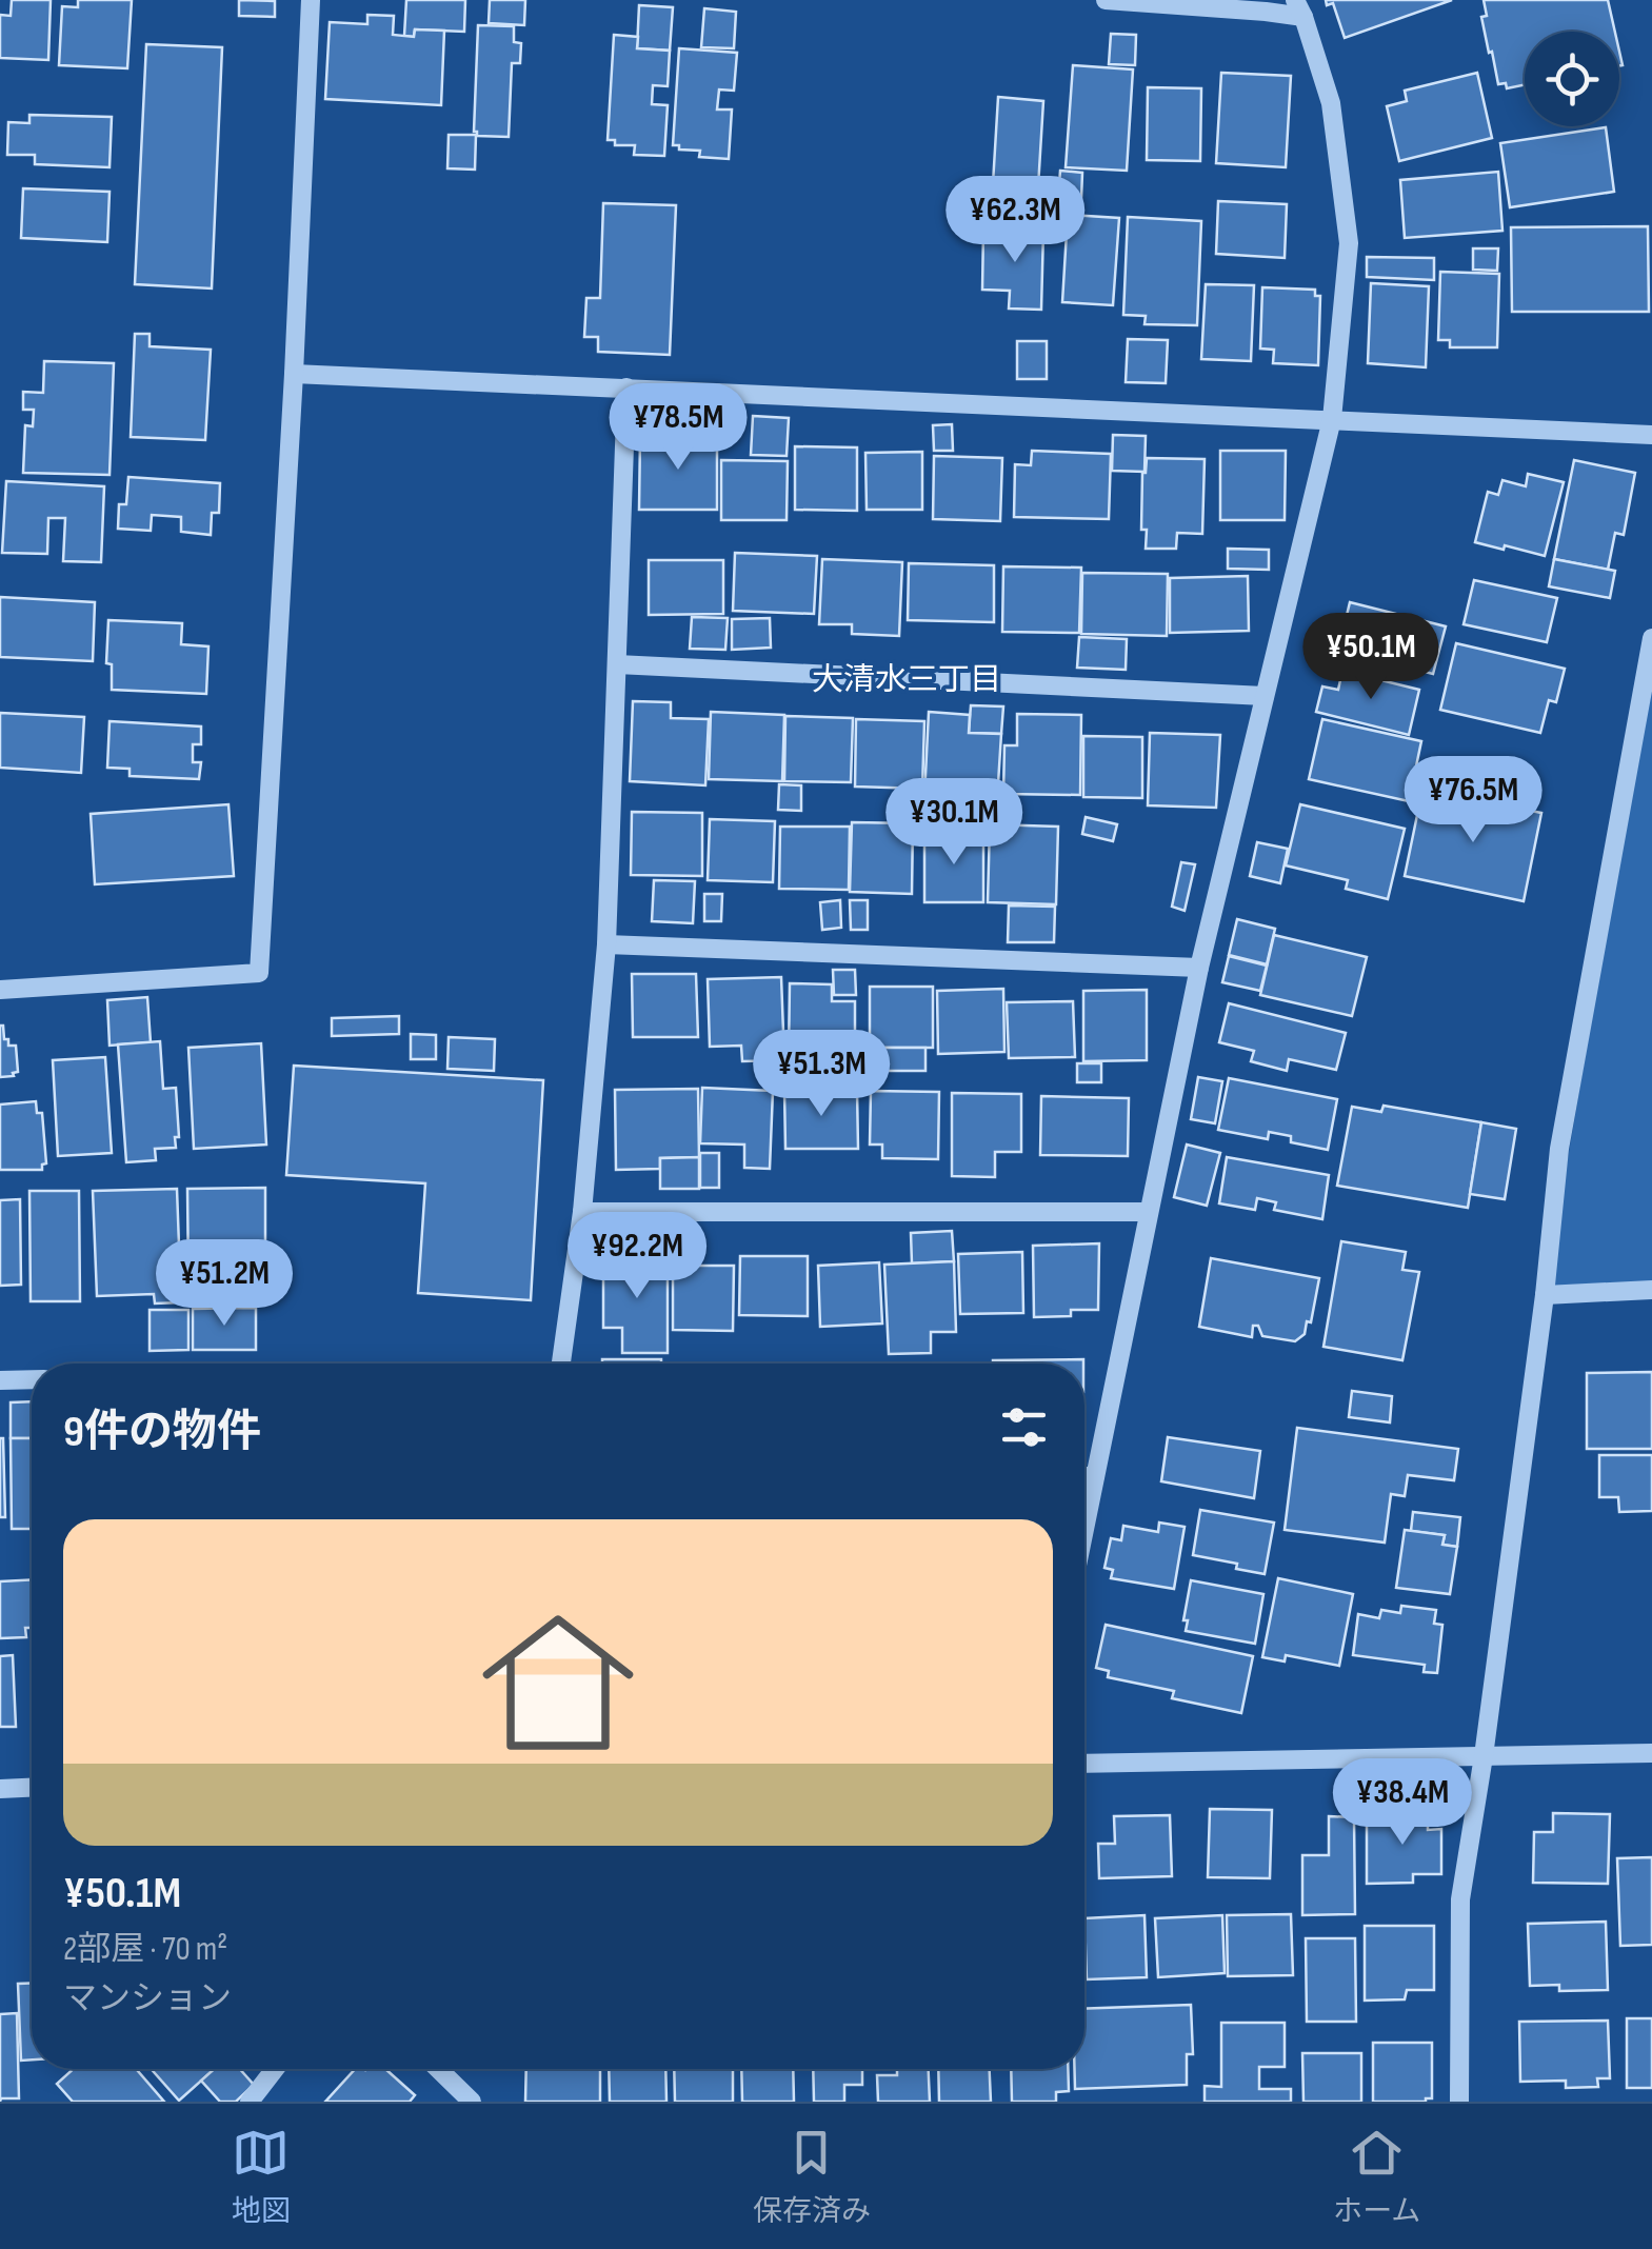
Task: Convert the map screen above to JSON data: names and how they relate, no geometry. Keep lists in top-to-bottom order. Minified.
{"districts":["大清水三丁目"],"page":{"price":["¥62.3M","¥78.5M","¥50.1M","¥76.5M","¥30.1M","¥51.3M","¥92.2M","¥51.2M","¥38.4M"],"heading":"9件の物件","list":[{"name":"¥50.1M","note":"2部屋 · 70 m² · マンション"}],"tabs":["地図","保存済み","ホーム"]}}
